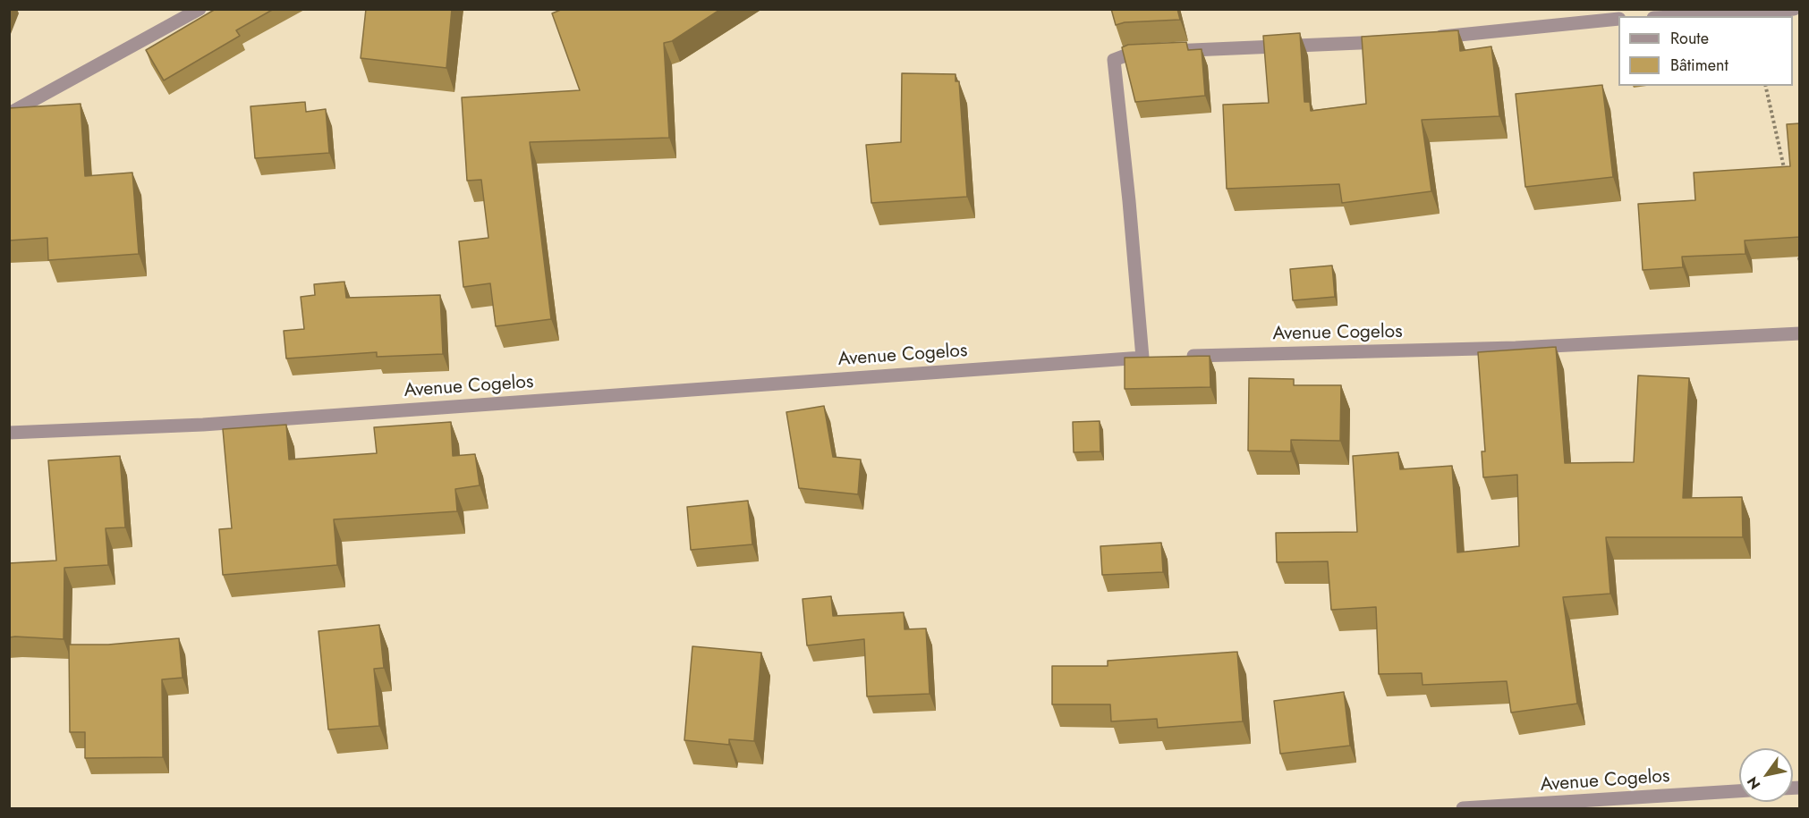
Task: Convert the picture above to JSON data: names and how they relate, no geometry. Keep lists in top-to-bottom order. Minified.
{"streets":{"street":["Avenue Cogelos"]},"legend":["Route","Bâtiment"],"north":"bottom left"}
